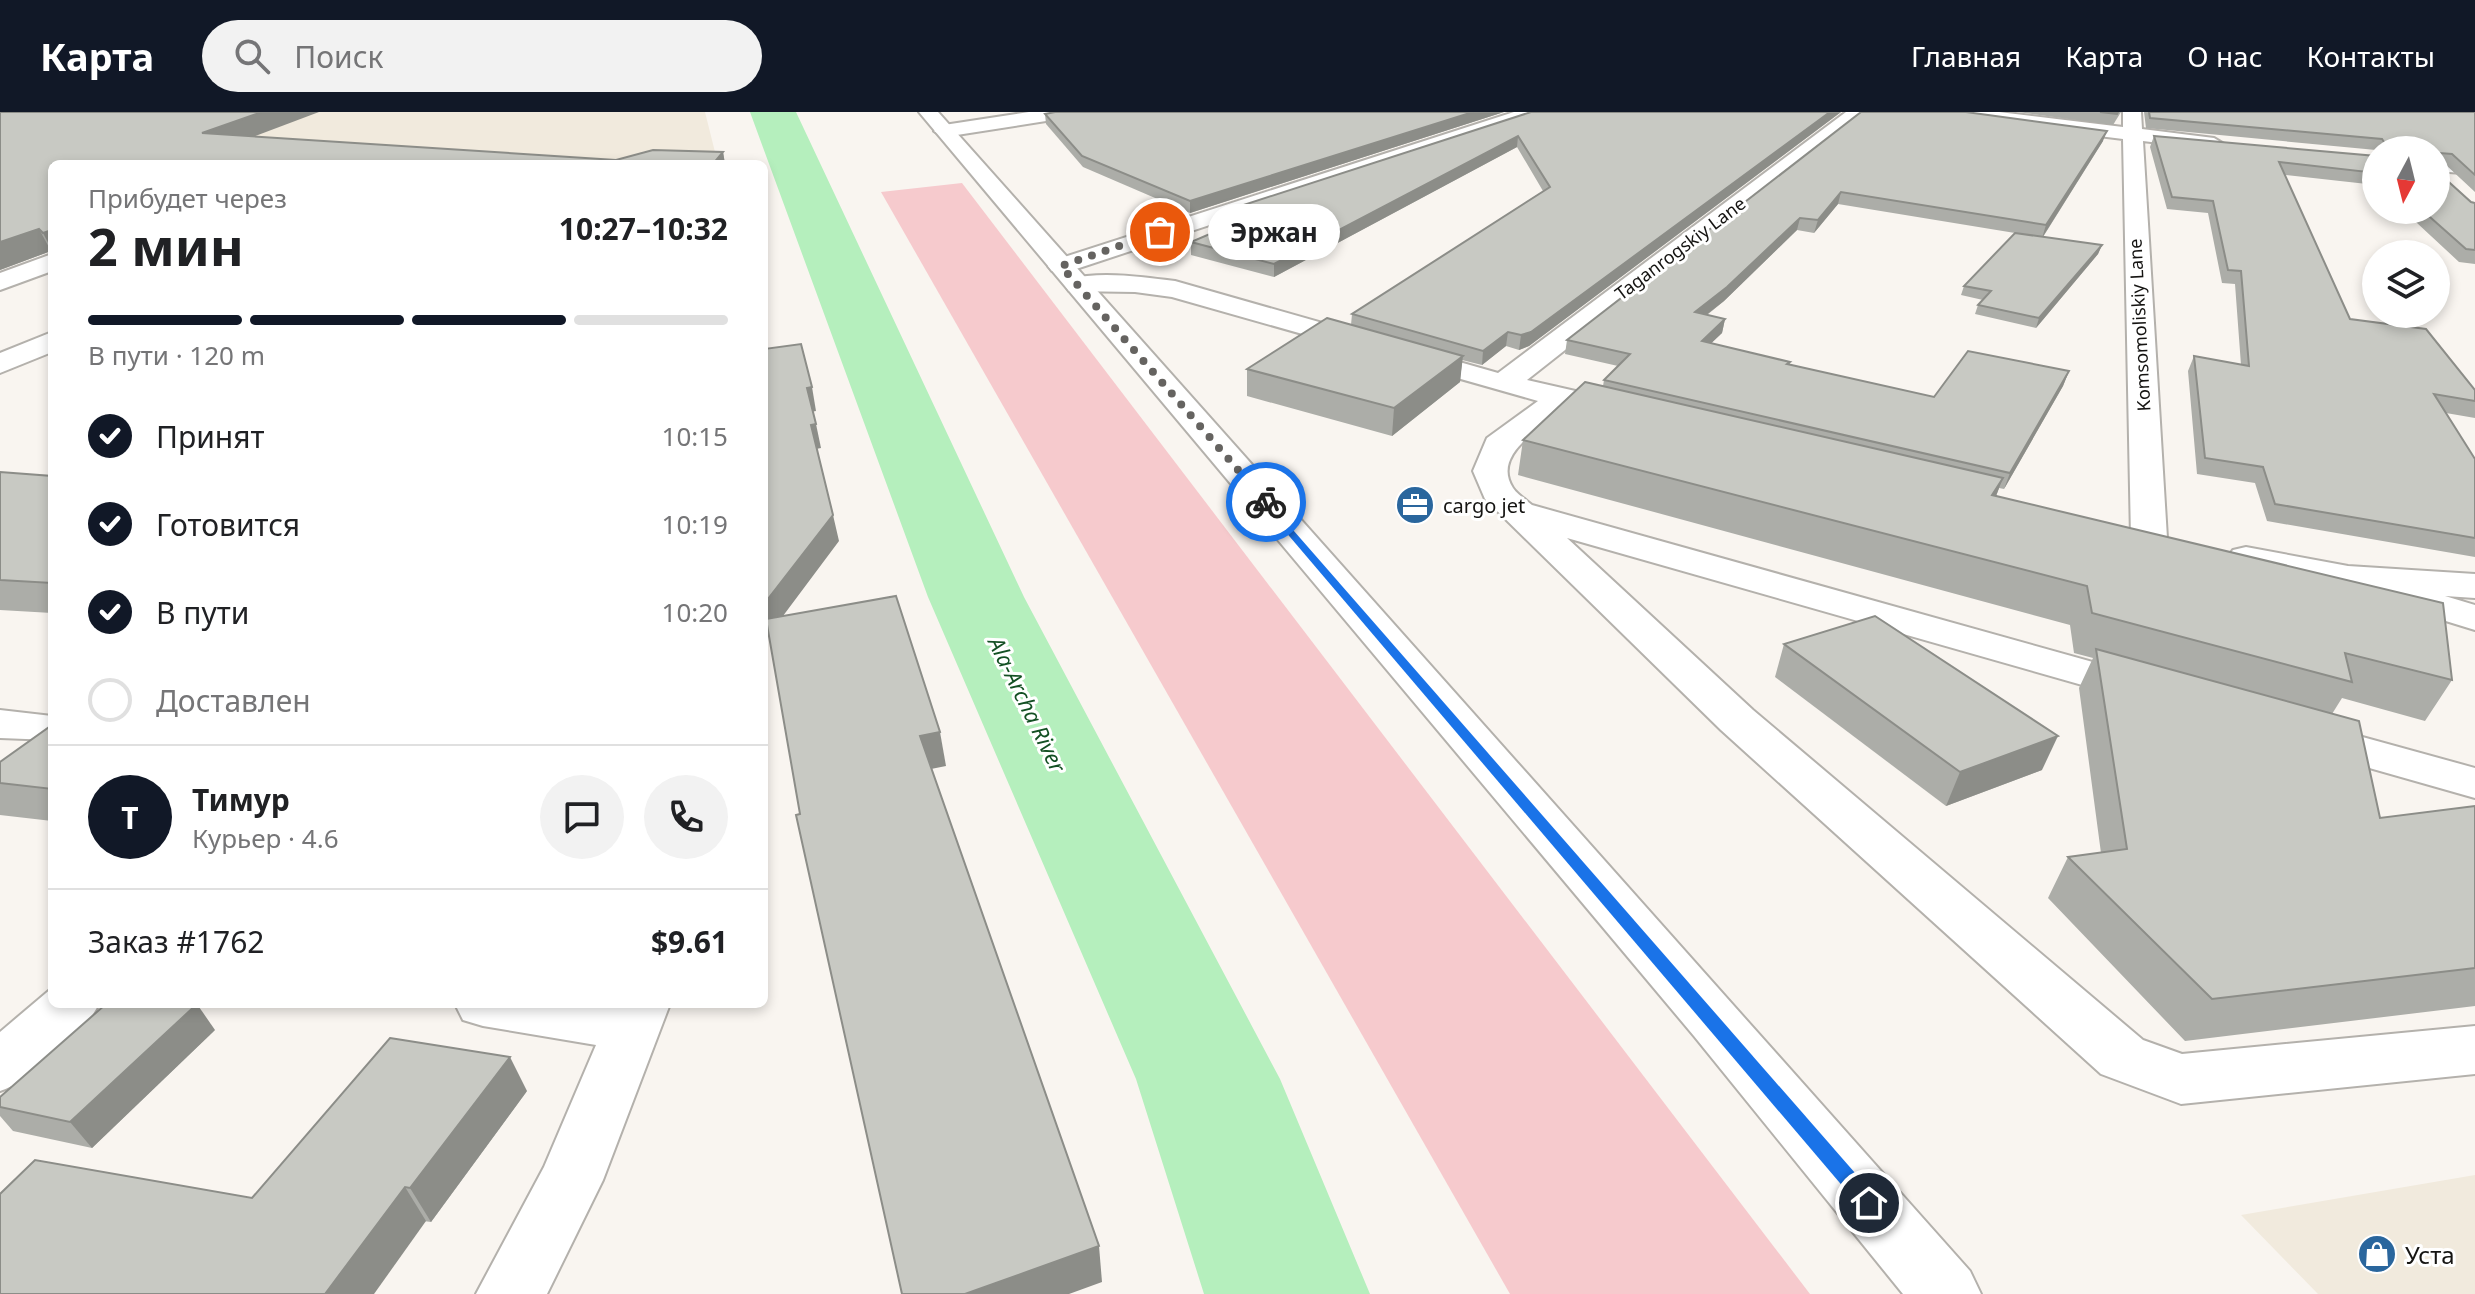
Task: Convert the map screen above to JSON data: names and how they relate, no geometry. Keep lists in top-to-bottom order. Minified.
{"streets":{"street":["Taganrogskiy Lane","Komsomoliskiy Lane"]},"water":["Ala-Archa River"],"places":{"other":["Эржан"],"office":["cargo jet"],"shop":["Уста"]},"north":"bottom","page":{"header":"Карта","search":"Поиск","nav":["Главная","Карта","О нас","Контакты"],"heading":["2 мин","Прибудет через","10:27–10:32"],"panel":["Тимур","Курьер · 4.6","Заказ #1762","$9.61"],"bubble":"Эржан","bar":"В пути · 120 m","list":[["Принят","10:15"],["Готовится","10:19"],["В пути","10:20"],"Доставлен"],"round":"Т"}}
